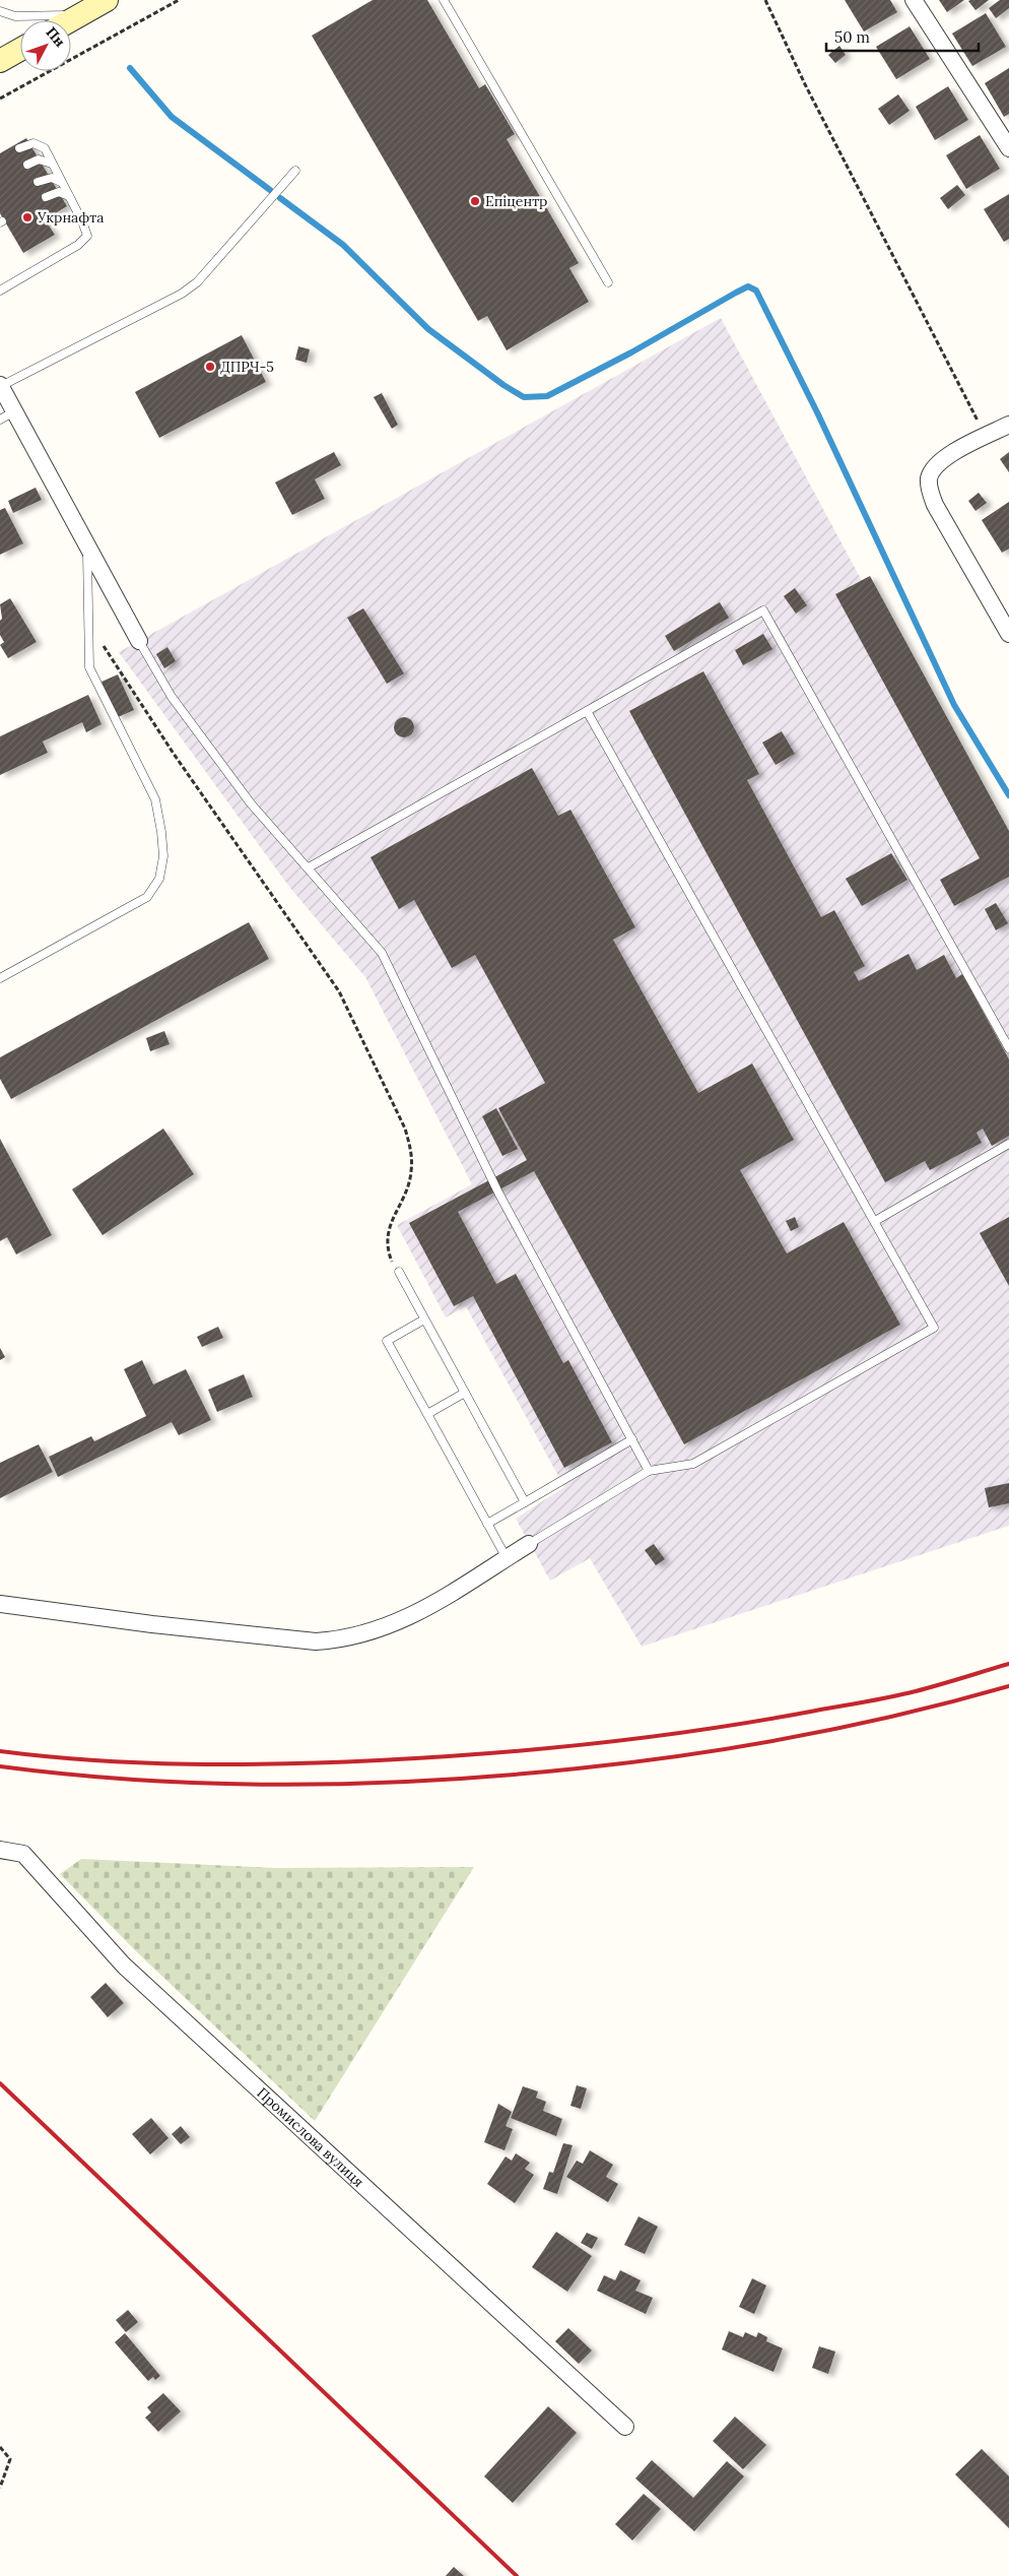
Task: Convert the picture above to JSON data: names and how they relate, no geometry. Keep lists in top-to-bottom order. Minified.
{"streets":{"street":["Промислова вулиця"]},"places":["Епіцентр","Укрнафта","ДПРЧ-5"],"scale_bar":"50 m","north":"top right"}
